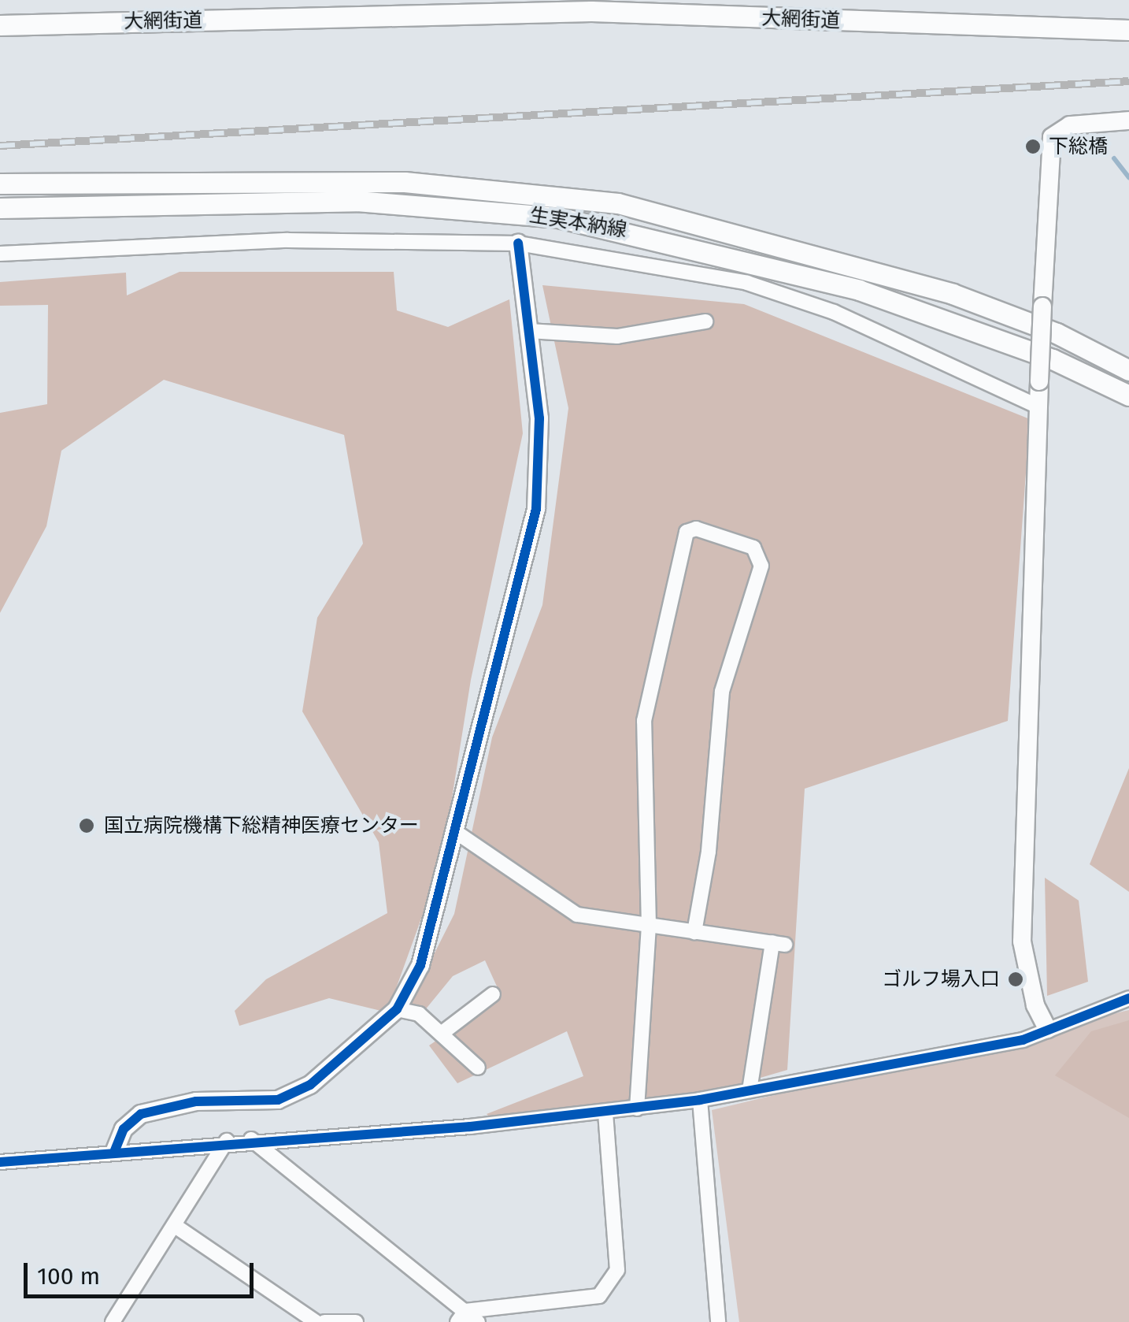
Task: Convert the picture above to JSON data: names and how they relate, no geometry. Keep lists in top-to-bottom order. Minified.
{"streets":{"main road":["大網街道","生実本納線"]},"places":["下総橋","国立病院機構下総精神医療センター","ゴルフ場入口"],"scale_bar":"100 m"}
